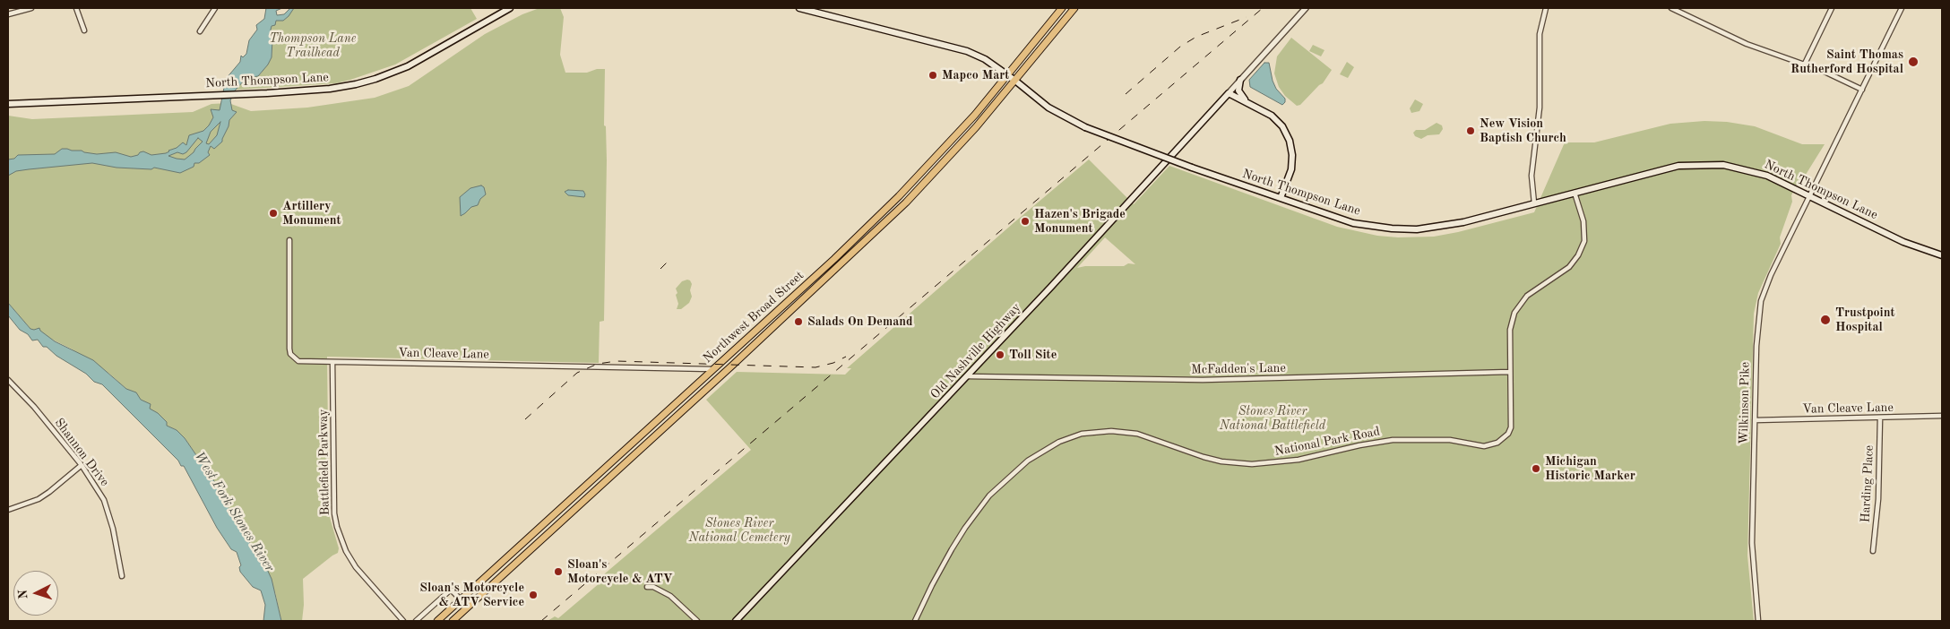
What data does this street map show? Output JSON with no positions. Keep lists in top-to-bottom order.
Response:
{
  "streets": {
    "main road": ["North Thompson Lane", "Northwest Broad Street", "Old Nashville Highway"],
    "street": [
      "Van Cleave Lane",
      "McFadden's Lane",
      "Wilkinson Pike",
      "National Park Road",
      "Shannon Drive",
      "Battlefield Parkway",
      "Harding Place"
    ]
  },
  "crossings": [
    ["North Thompson Lane", "Northwest Broad Street"],
    ["North Thompson Lane", "Wilkinson Pike"],
    ["North Thompson Lane", "National Park Road"],
    ["Northwest Broad Street", "Van Cleave Lane"],
    ["Old Nashville Highway", "McFadden's Lane"],
    ["Van Cleave Lane", "Wilkinson Pike"],
    ["Van Cleave Lane", "Battlefield Parkway"],
    ["Van Cleave Lane", "Harding Place"],
    ["McFadden's Lane", "National Park Road"]
  ],
  "water": ["West Fork Stones River"],
  "parks": ["Thompson Lane Trailhead", "Stones River National Battlefield", "Stones River National Cemetery"],
  "places": [
    "Saint Thomas Rutherford Hospital",
    "Mapco Mart",
    "New Vision Baptish Church",
    "Artillery Monument",
    "Hazen's Brigade Monument",
    "Trustpoint Hospital",
    "Salads On Demand",
    "Toll Site",
    "Michigan Historic Marker",
    "Sloan's Motorcycle & ATV",
    "Sloan's Motorcycle & ATV Service"
  ],
  "north": "left"
}
